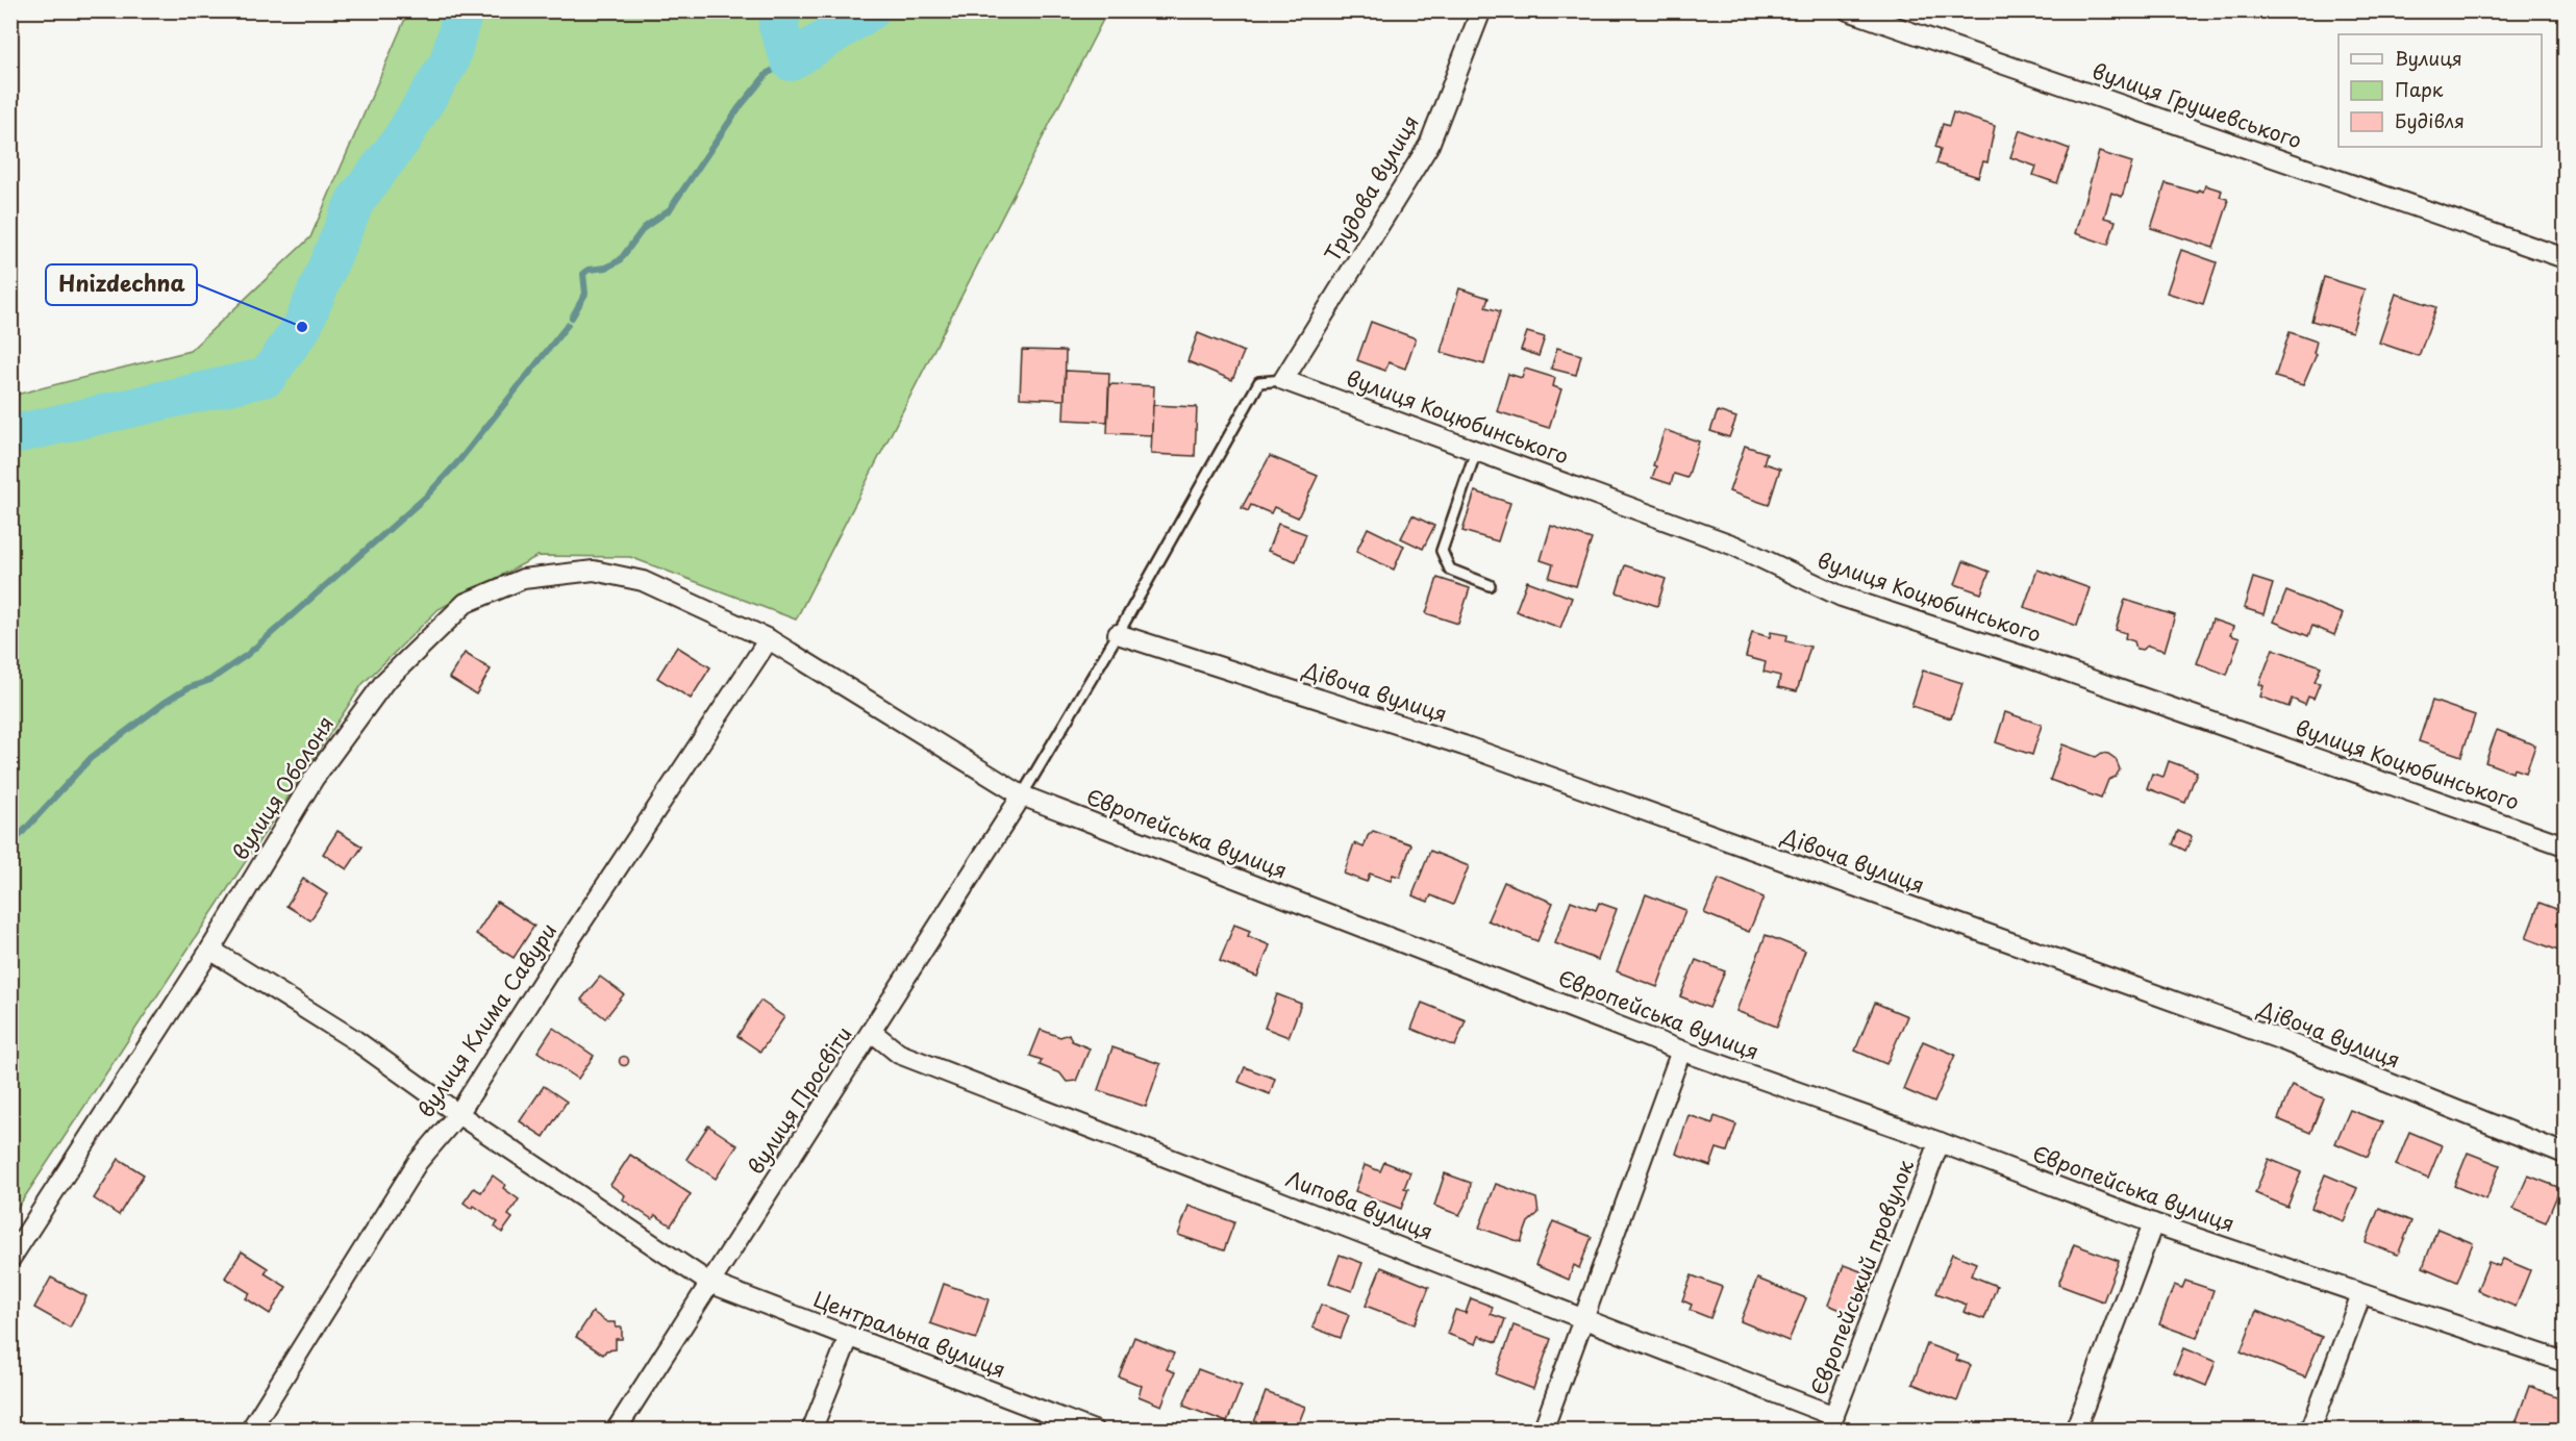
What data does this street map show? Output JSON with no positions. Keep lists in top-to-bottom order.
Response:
{
  "streets": {
    "street": [
      "вулиця Грушевського",
      "Трудова вулиця",
      "вулиця Коцюбинського",
      "Дівоча вулиця",
      "вулиця Оболоня",
      "Європейська вулиця",
      "вулиця Клима Савури",
      "вулиця Просвіти",
      "Липова вулиця",
      "Європейський провулок",
      "Центральна вулиця"
    ]
  },
  "crossings": [
    ["Трудова вулиця", "вулиця Коцюбинського"],
    ["вулиця Оболоня", "Європейська вулиця"],
    ["вулиця Оболоня", "вулиця Клима Савури"],
    ["вулиця Оболоня", "Центральна вулиця"],
    ["Європейська вулиця", "вулиця Клима Савури"],
    ["Європейська вулиця", "вулиця Просвіти"],
    ["Європейська вулиця", "Європейський провулок"],
    ["вулиця Клима Савури", "Центральна вулиця"],
    ["вулиця Просвіти", "Липова вулиця"],
    ["вулиця Просвіти", "Центральна вулиця"],
    ["Липова вулиця", "Європейський провулок"]
  ],
  "places": ["Hnizdechna"],
  "legend": ["Вулиця", "Парк", "Будівля"]
}
